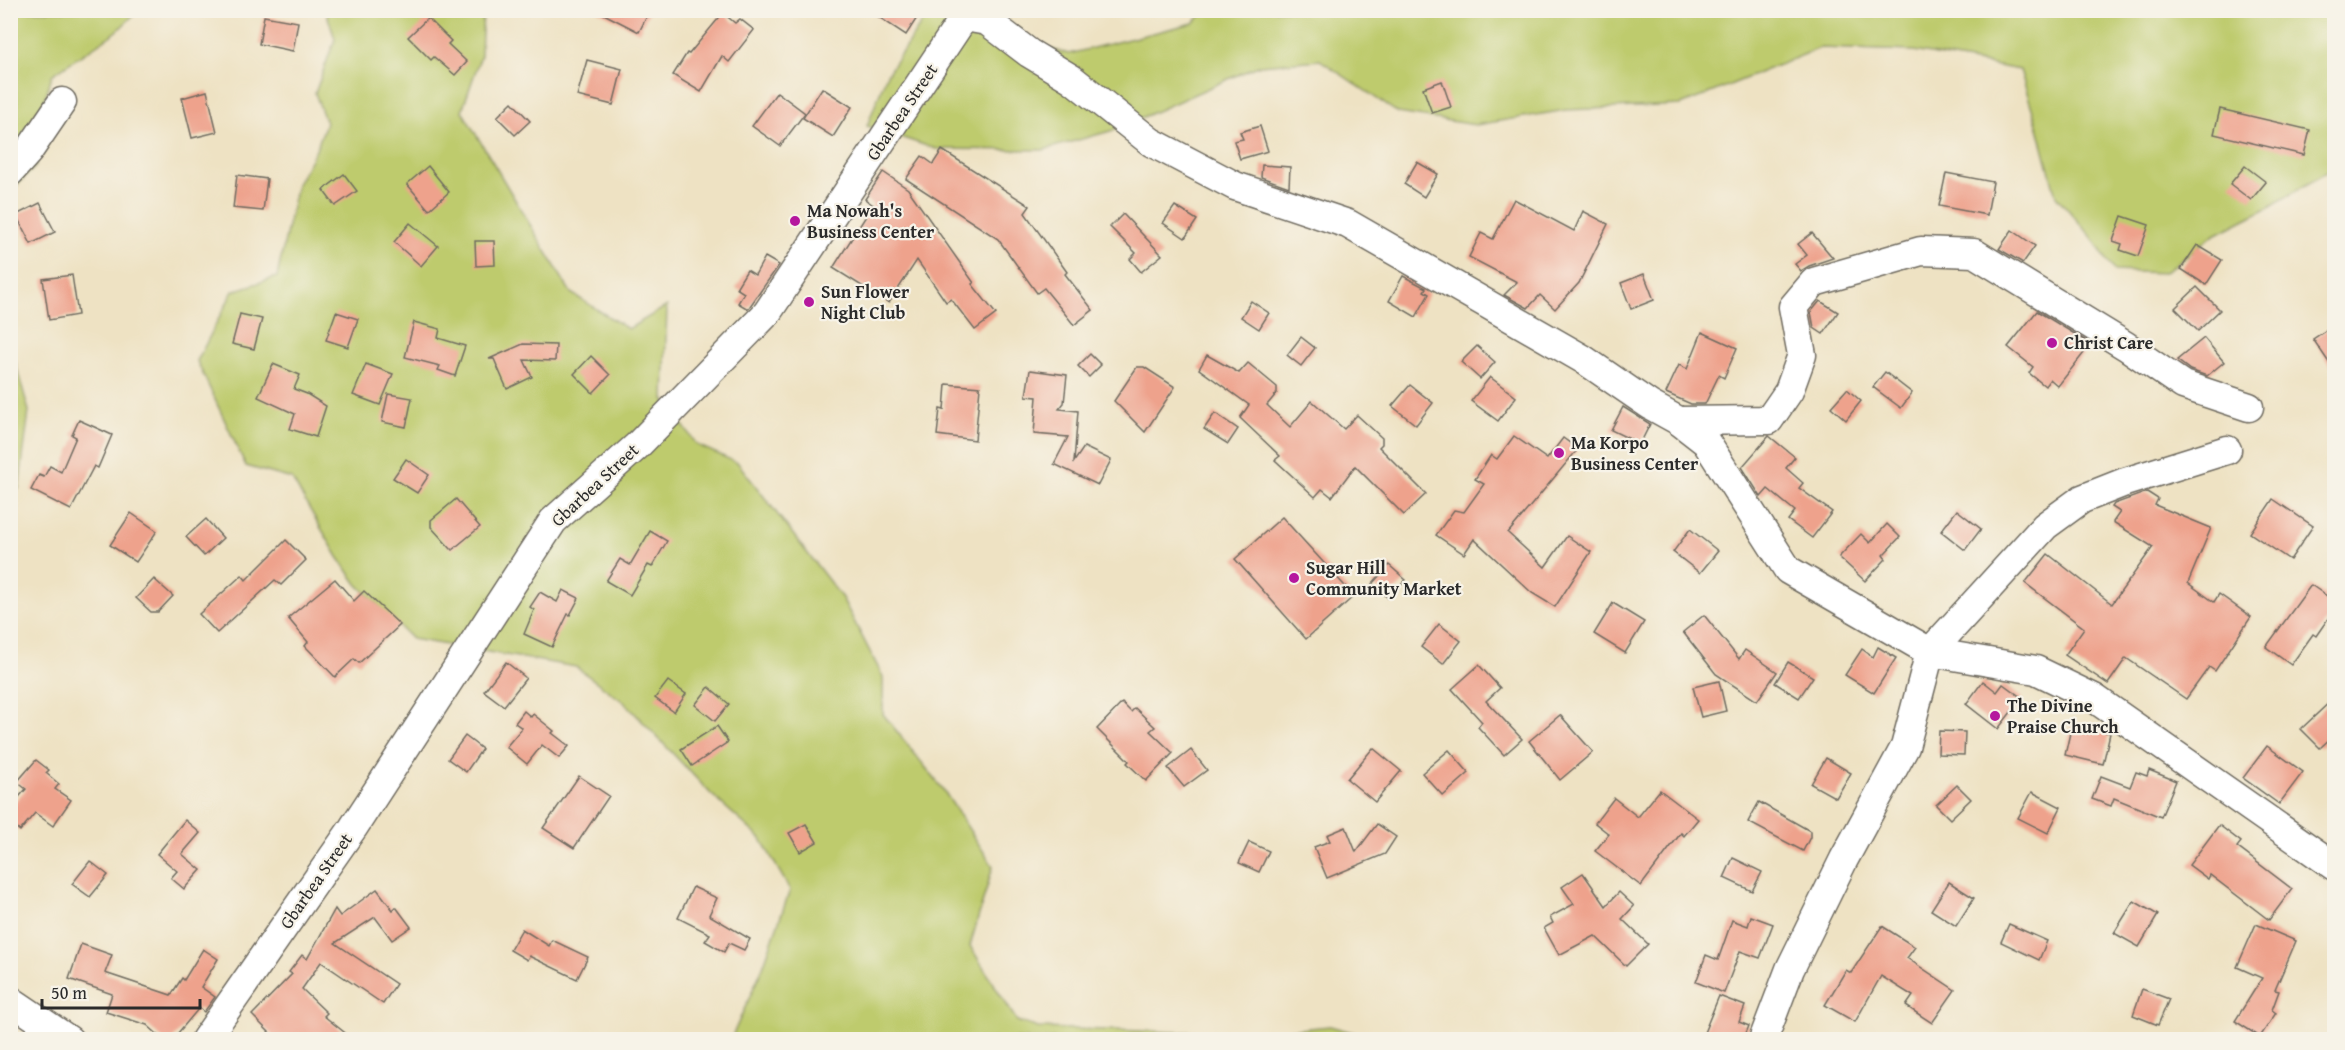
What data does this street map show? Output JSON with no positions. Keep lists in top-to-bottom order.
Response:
{
  "streets": {
    "street": ["Gbarbea Street"]
  },
  "places": [
    "Ma Nowah's Business Center",
    "Sun Flower Night Club",
    "Christ Care",
    "Ma Korpo Business Center",
    "Sugar Hill Community Market",
    "The Divine Praise Church"
  ],
  "scale_bar": "50 m"
}
